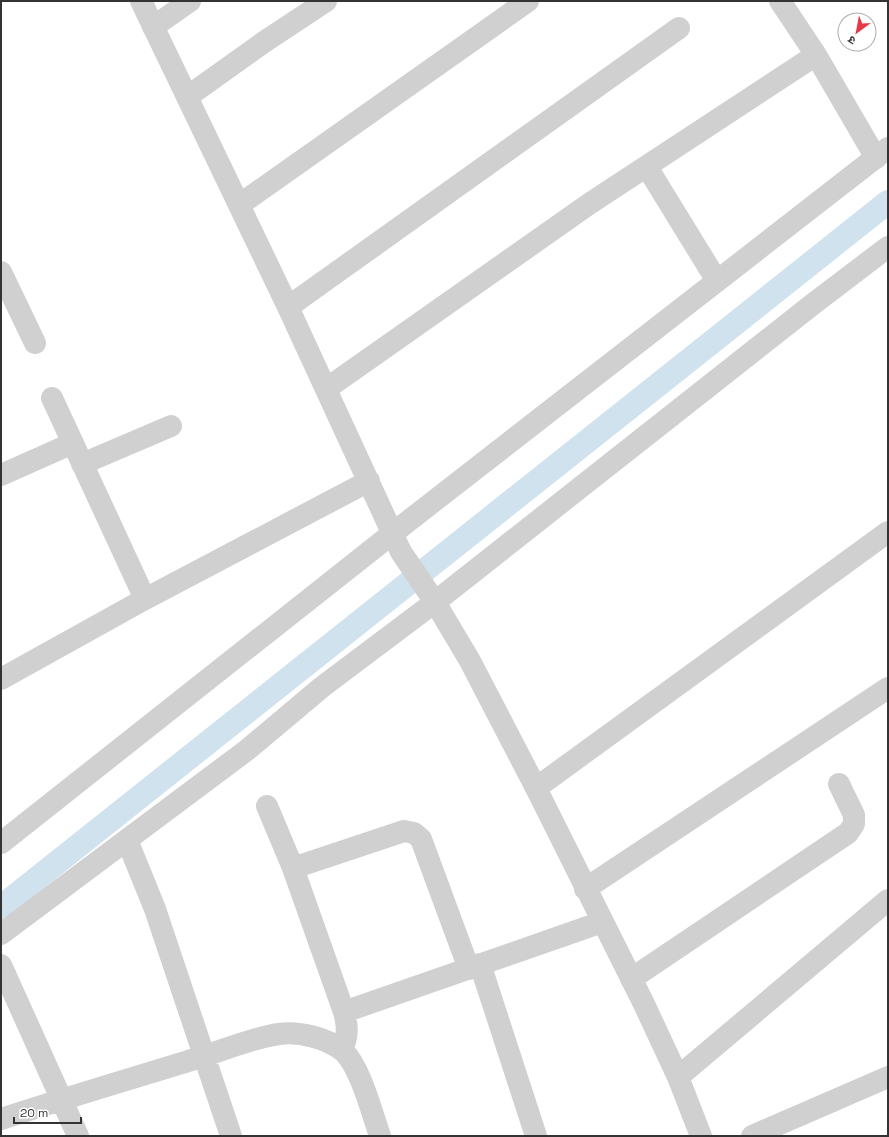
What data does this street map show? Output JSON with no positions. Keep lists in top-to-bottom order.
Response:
{
  "scale_bar": "20 m",
  "north": "bottom left"
}
